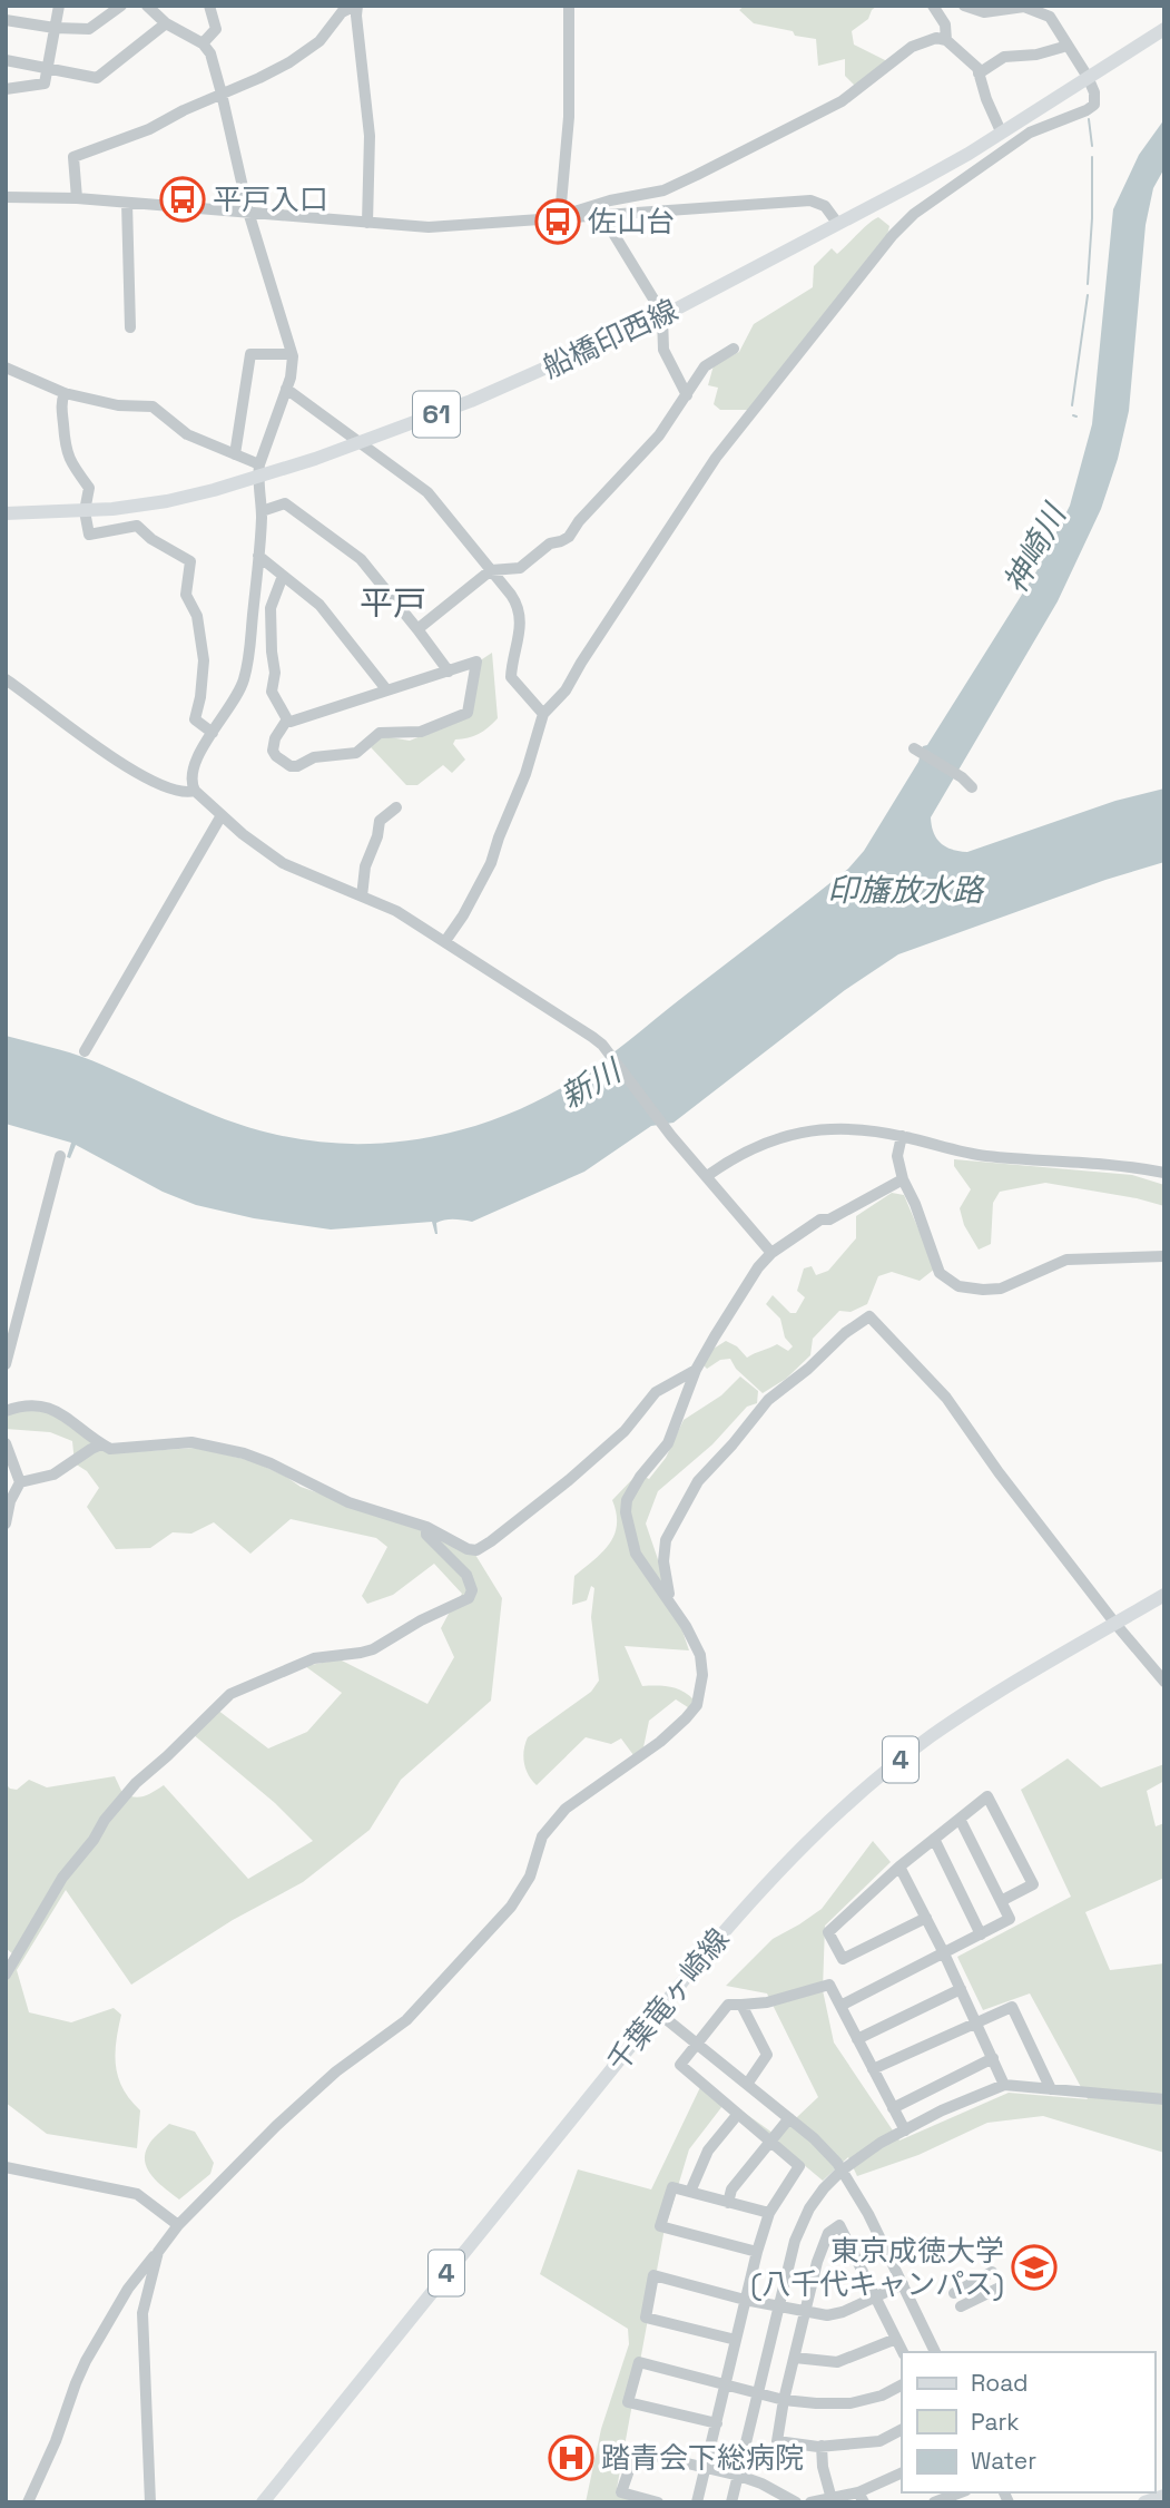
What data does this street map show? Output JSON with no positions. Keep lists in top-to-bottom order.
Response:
{
  "streets": {
    "main road": [
      "船橋印西線",
      "61",
      "4",
      "千葉竜ヶ崎線"
    ]
  },
  "districts": ["平戸"],
  "water": ["神崎川", "印旛放水路", "新川"],
  "places": {
    "bus stop": ["平戸入口", "佐山台"],
    "school or university": ["東京成徳大学 (八千代キャンパス)"],
    "hospital": ["踏青会下総病院"]
  },
  "legend": ["Road", "Park", "Water"]
}
